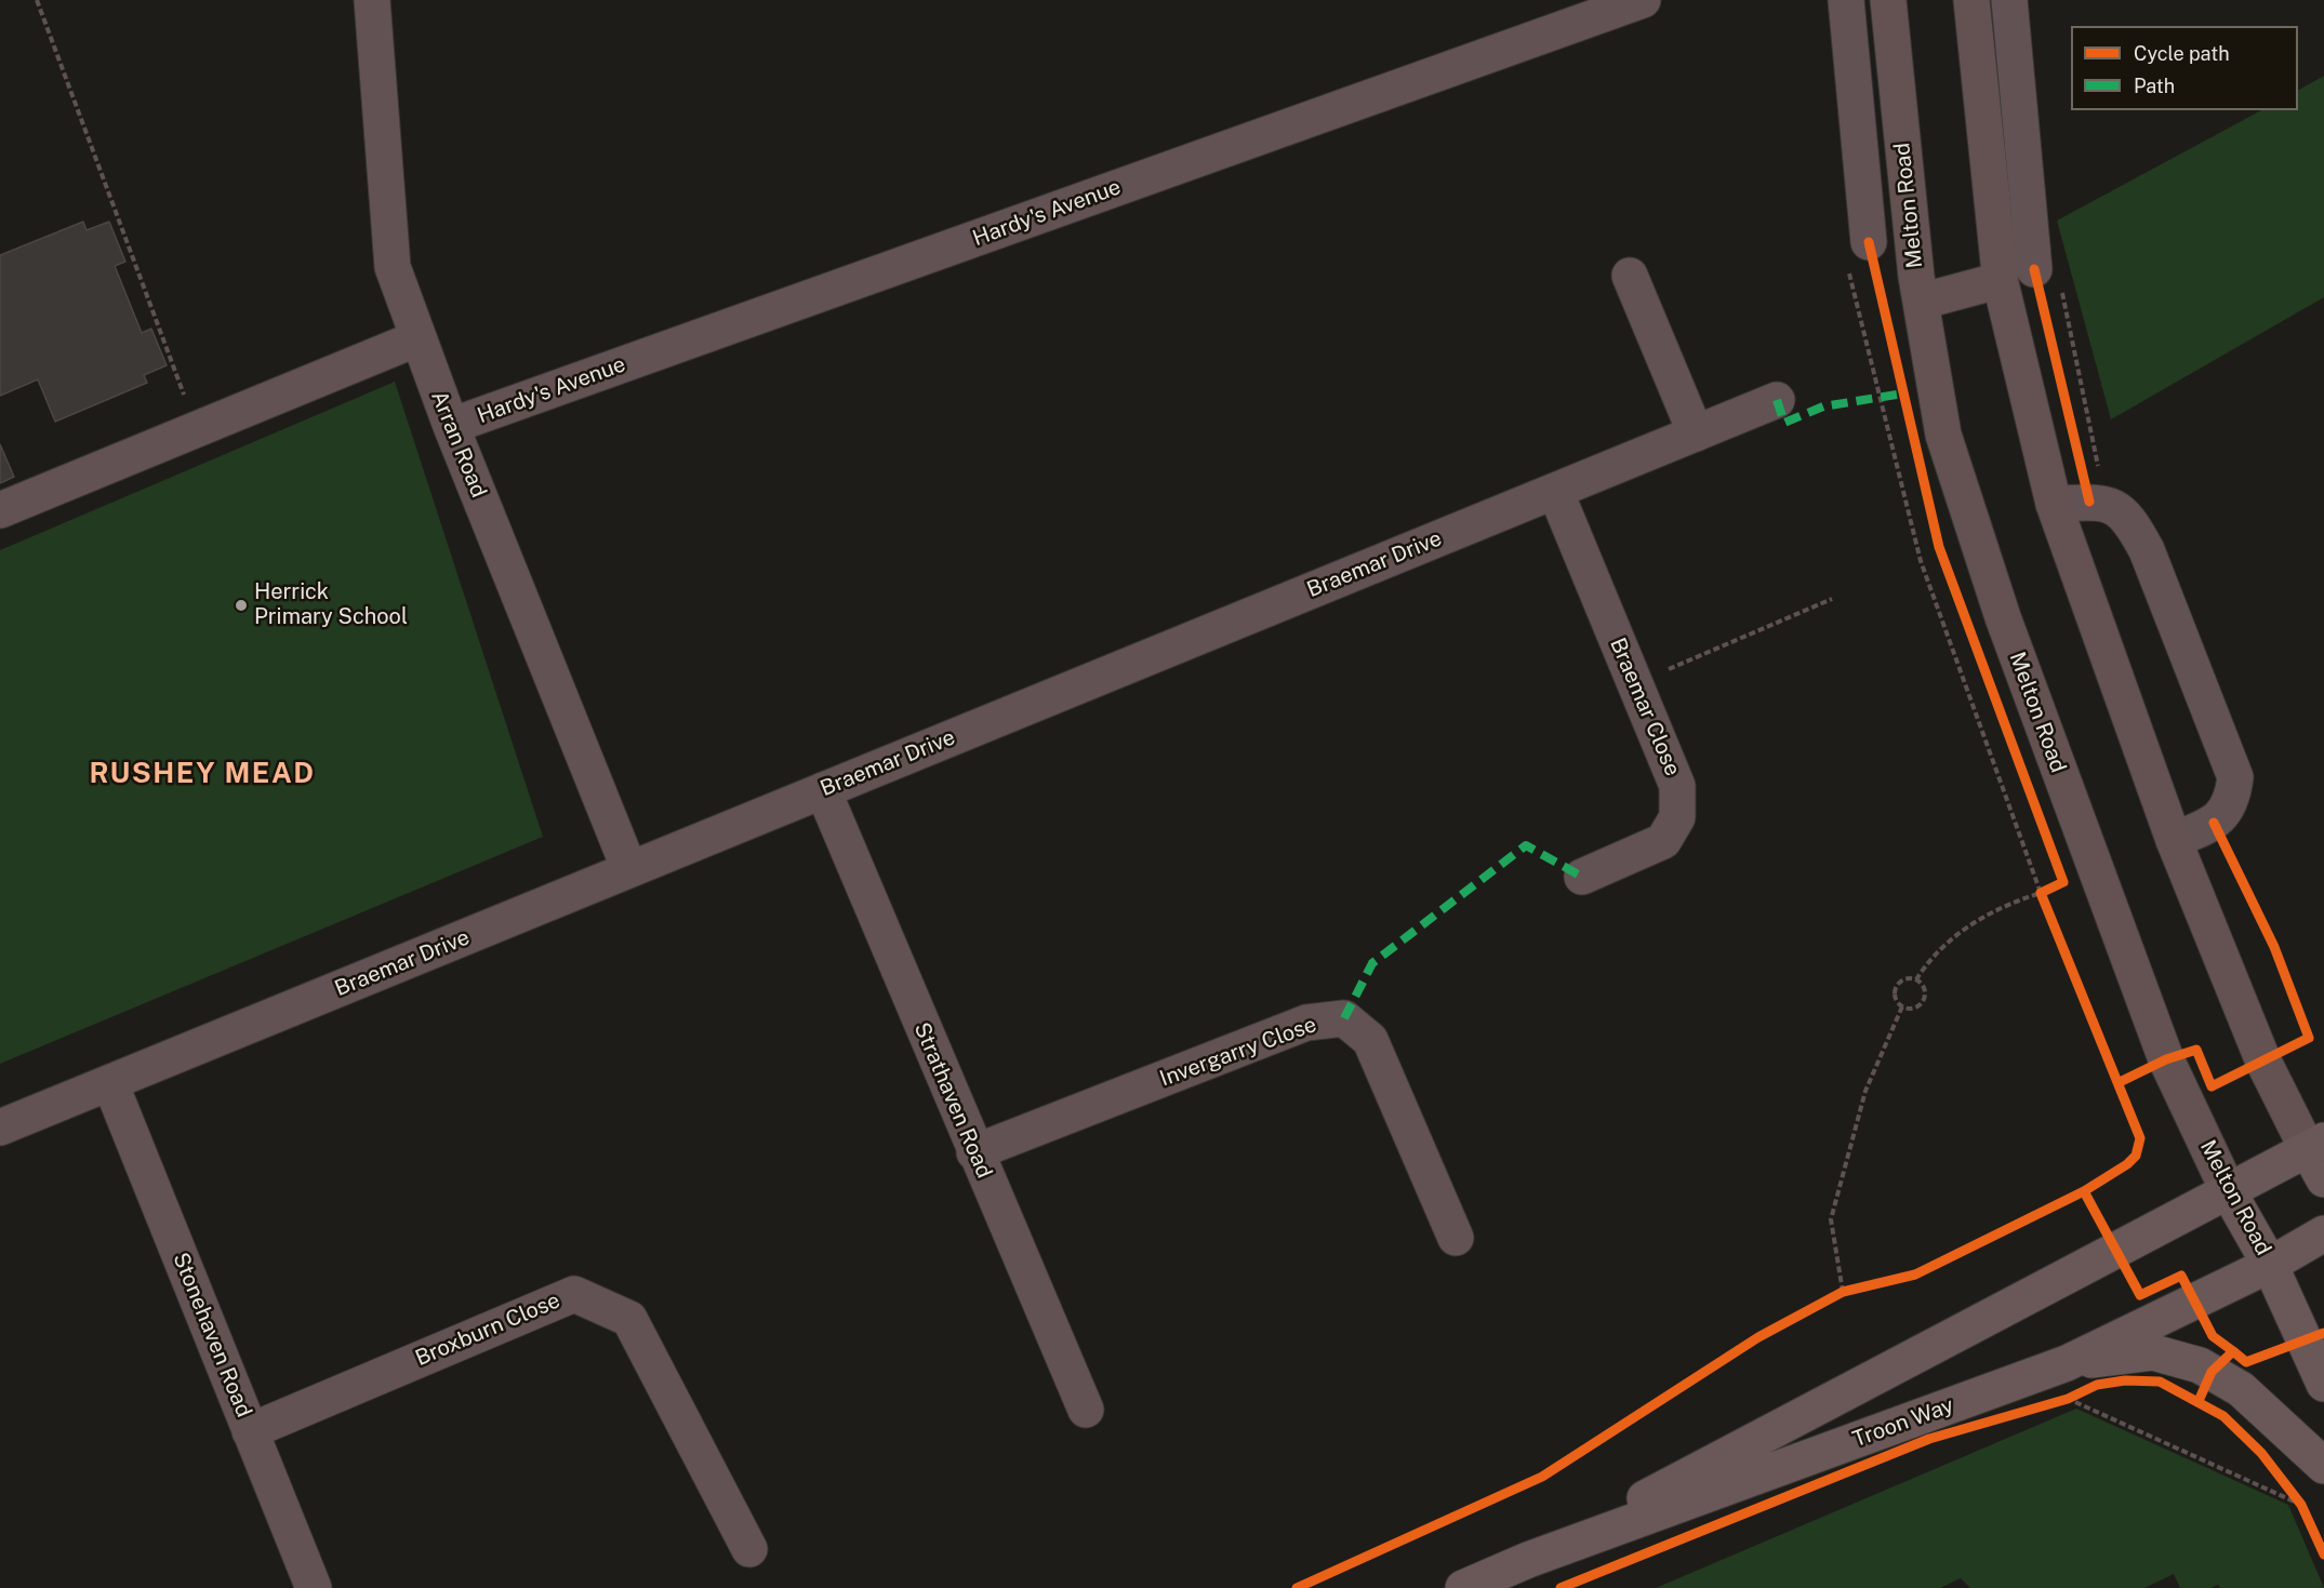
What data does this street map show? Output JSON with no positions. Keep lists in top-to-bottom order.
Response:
{
  "streets": {
    "highway": ["Melton Road", "Troon Way"],
    "street": [
      "Hardy's Avenue",
      "Arran Road",
      "Braemar Drive",
      "Braemar Close",
      "Invergarry Close",
      "Strathaven Road",
      "Broxburn Close",
      "Stonehaven Road"
    ]
  },
  "crossings": [
    ["Melton Road", "Troon Way"],
    ["Hardy's Avenue", "Arran Road"],
    ["Arran Road", "Braemar Drive"],
    ["Braemar Drive", "Braemar Close"],
    ["Braemar Drive", "Strathaven Road"],
    ["Braemar Drive", "Stonehaven Road"],
    ["Invergarry Close", "Strathaven Road"],
    ["Broxburn Close", "Stonehaven Road"]
  ],
  "districts": ["RUSHEY MEAD"],
  "places": ["Herrick Primary School"],
  "legend": ["Cycle path", "Path"]
}
